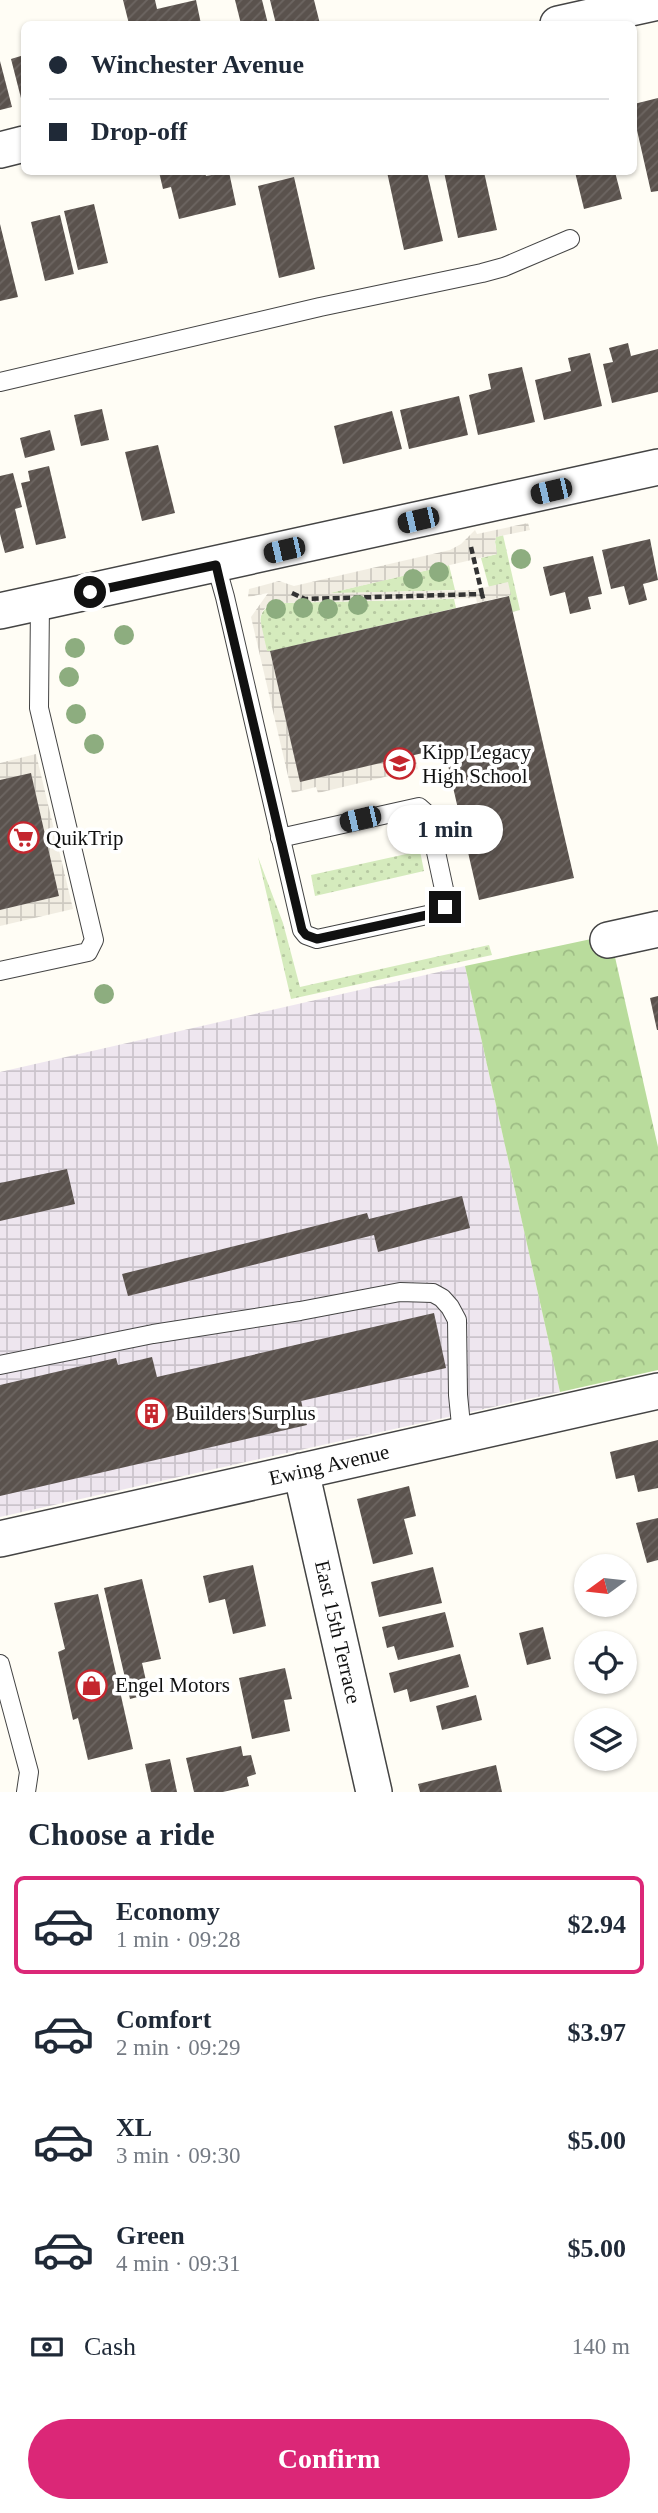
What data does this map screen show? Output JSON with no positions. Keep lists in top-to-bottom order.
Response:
{
  "streets": {
    "street": ["Ewing Avenue", "East 15th Terrace"]
  },
  "crossings": [
    ["Ewing Avenue", "East 15th Terrace"]
  ],
  "places": {
    "school or university": ["Kipp Legacy High School"],
    "supermarket": ["QuikTrip"],
    "building": ["Builders Surplus"],
    "shop": ["Engel Motors"]
  },
  "north": "left",
  "page": {
    "banner": ["Winchester Avenue", "Drop-off"],
    "bubble": "1 min",
    "heading": "Choose a ride",
    "list": [
      {
        "name": "Economy",
        "note": "1 min · 09:28",
        "value": "$2.94"
      },
      {
        "name": "Comfort",
        "note": "2 min · 09:29",
        "value": "$3.97"
      },
      {
        "name": "XL",
        "note": "3 min · 09:30",
        "value": "$5.00"
      },
      {
        "name": "Green",
        "note": "4 min · 09:31",
        "value": "$5.00"
      }
    ],
    "pay": ["Cash", "140 m"],
    "buttons": "Confirm"
  }
}
